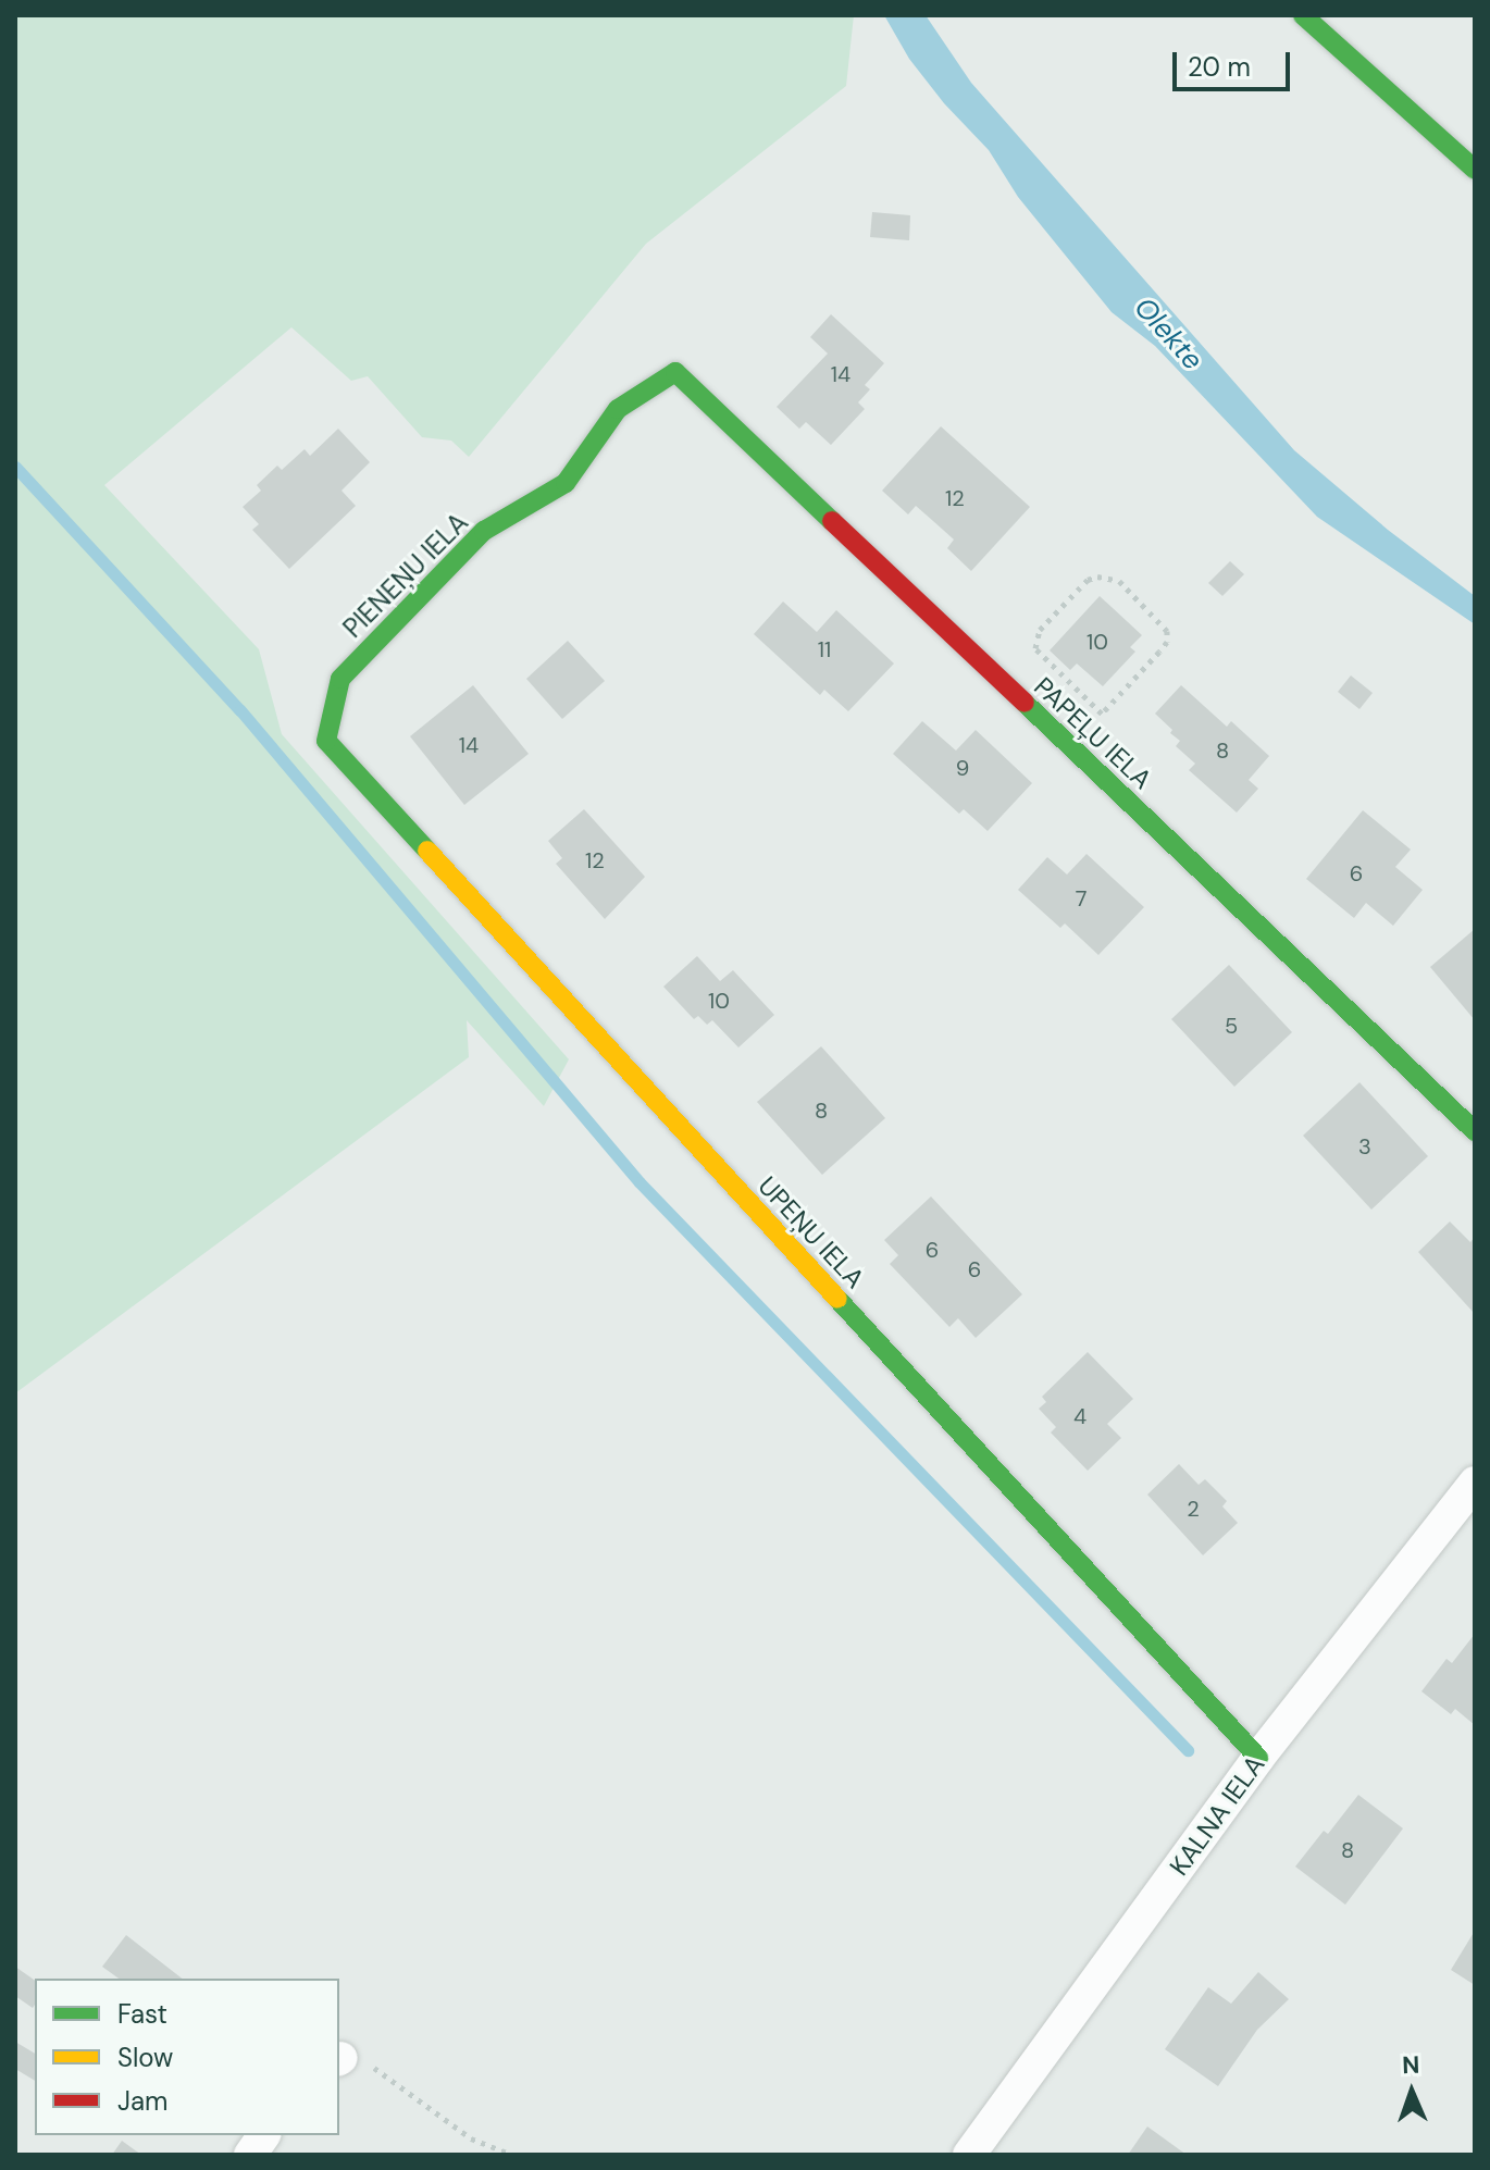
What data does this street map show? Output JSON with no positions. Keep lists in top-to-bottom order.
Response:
{
  "streets": {
    "street": [
      "PIENEŅU IELA",
      "PAPEĻU IELA",
      "UPEŅU IELA",
      "KALNA IELA"
    ]
  },
  "crossings": [
    ["PIENEŅU IELA", "PAPEĻU IELA"],
    ["PIENEŅU IELA", "UPEŅU IELA"],
    ["UPEŅU IELA", "KALNA IELA"]
  ],
  "water": ["Olekte"],
  "house_numbers": [
    "14",
    "12",
    "10",
    "11",
    "14",
    "8",
    "9",
    "12",
    "6",
    "7",
    "10",
    "5",
    "8",
    "3",
    "6",
    "6",
    "4",
    "2",
    "8"
  ],
  "legend": ["Fast", "Slow", "Jam"],
  "scale_bar": "20 m",
  "north": "top"
}
